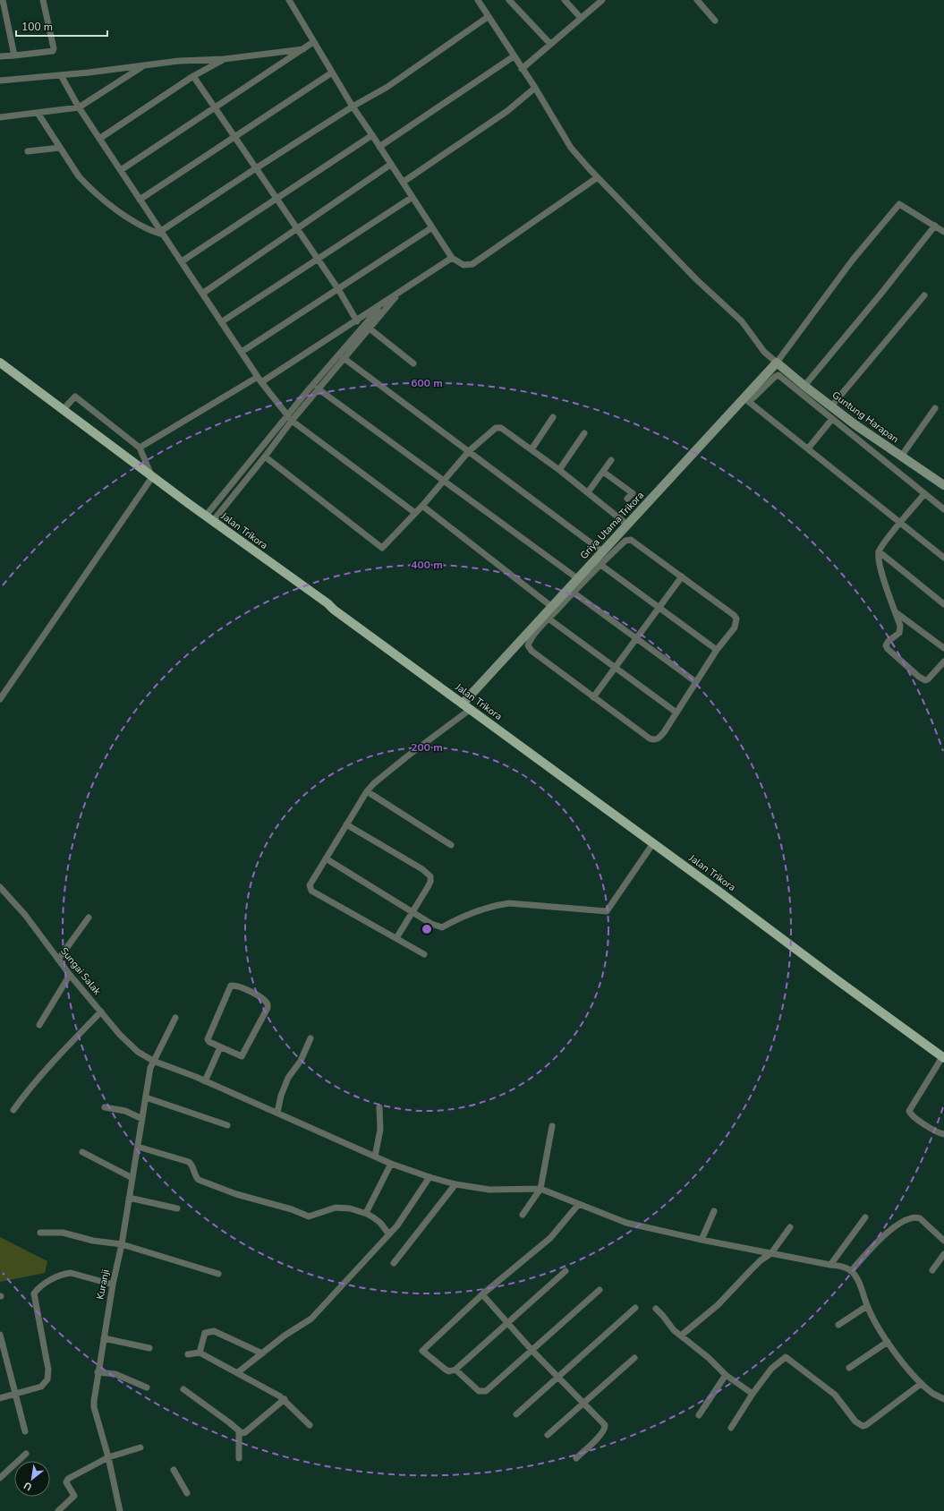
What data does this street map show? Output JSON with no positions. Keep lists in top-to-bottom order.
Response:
{
  "streets": {
    "main road": ["Jalan Trikora"],
    "street": [
      "Guntung Harapan",
      "Griya Utama Trikora",
      "Sungai Salak",
      "Kuranji"
    ]
  },
  "crossings": [
    ["Guntung Harapan", "Griya Utama Trikora"],
    ["Griya Utama Trikora", "Jalan Trikora"],
    ["Sungai Salak", "Kuranji"]
  ],
  "scale_bar": "100 m",
  "north": "bottom left",
  "rings": ["600 m", "400 m", "200 m"]
}
